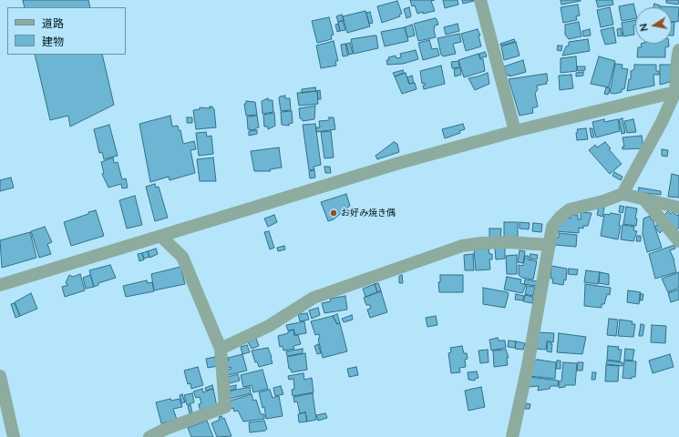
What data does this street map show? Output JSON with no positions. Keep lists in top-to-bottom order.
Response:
{
  "places": ["お好み焼き偶"],
  "legend": ["道路", "建物"],
  "north": "left"
}
